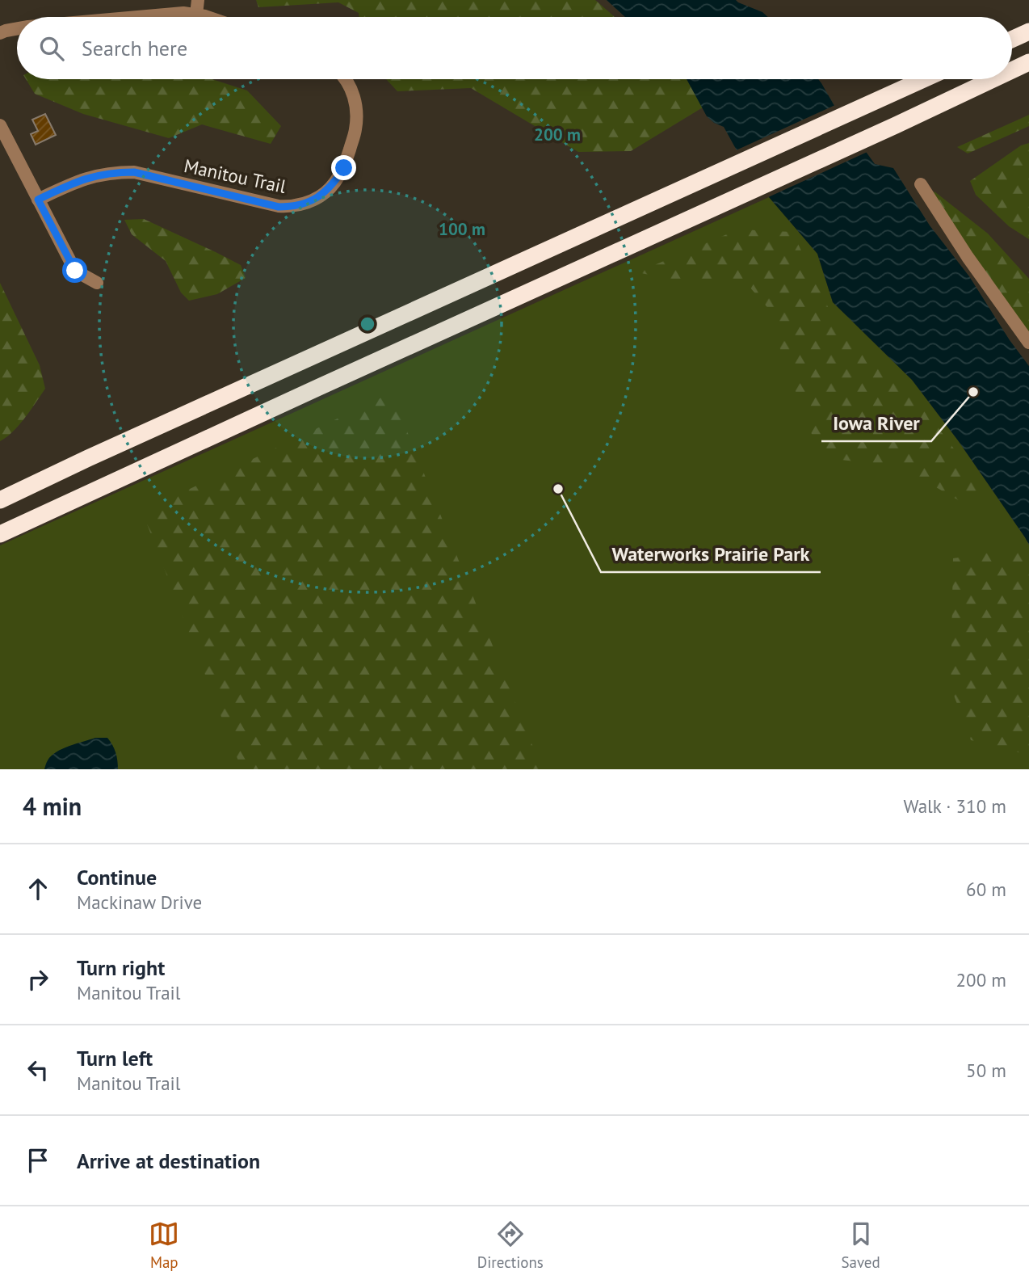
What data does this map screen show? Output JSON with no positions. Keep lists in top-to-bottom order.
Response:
{
  "streets": {
    "street": ["Manitou Trail"]
  },
  "places": ["Iowa River", "Waterworks Prairie Park"],
  "page": {
    "search": "Search here",
    "heading": ["4 min", "Walk · 310 m"],
    "list": [
      ["Continue", "Mackinaw Drive", "60 m"],
      ["Turn right", "Manitou Trail", "200 m"],
      ["Turn left", "Manitou Trail", "50 m"],
      "Arrive at destination"
    ],
    "nav": ["Map", "Directions", "Saved"]
  },
  "rings": ["200 m", "100 m"]
}
